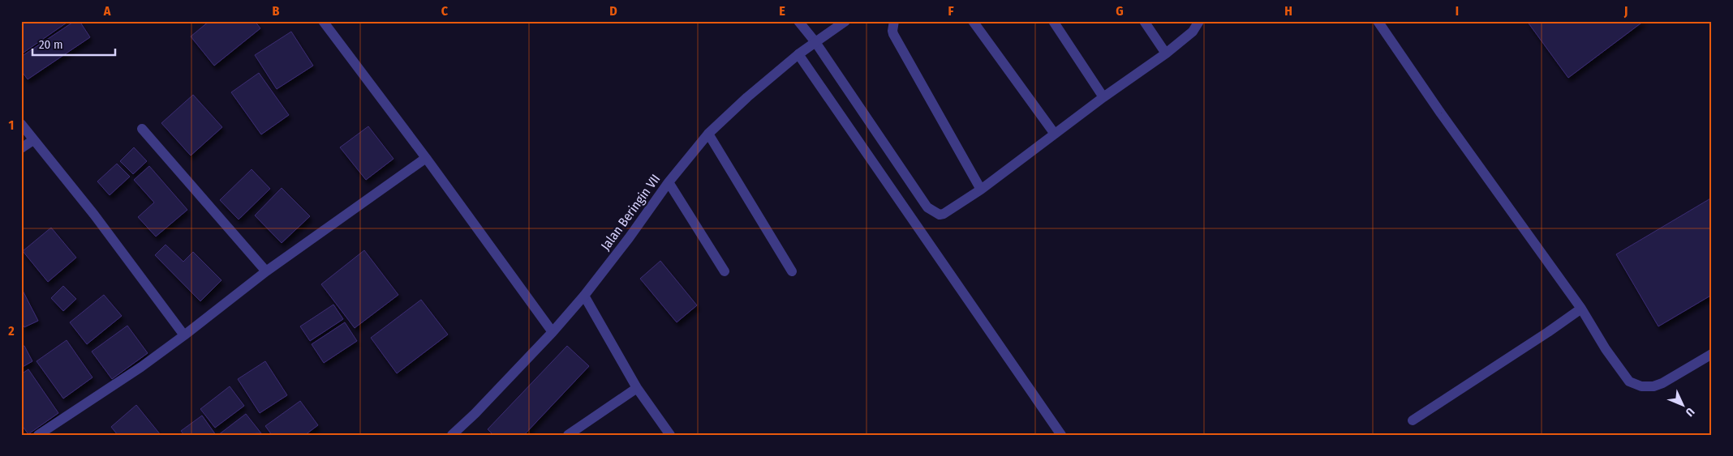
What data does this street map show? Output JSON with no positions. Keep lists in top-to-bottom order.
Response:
{
  "streets": {
    "street": ["Jalan Beringin VII"]
  },
  "scale_bar": "20 m",
  "north": "bottom right",
  "grid": {
    "columns": [
      "A",
      "B",
      "C",
      "D",
      "E",
      "F",
      "G",
      "H",
      "I",
      "J"
    ],
    "rows": ["1", "2"]
  }
}
